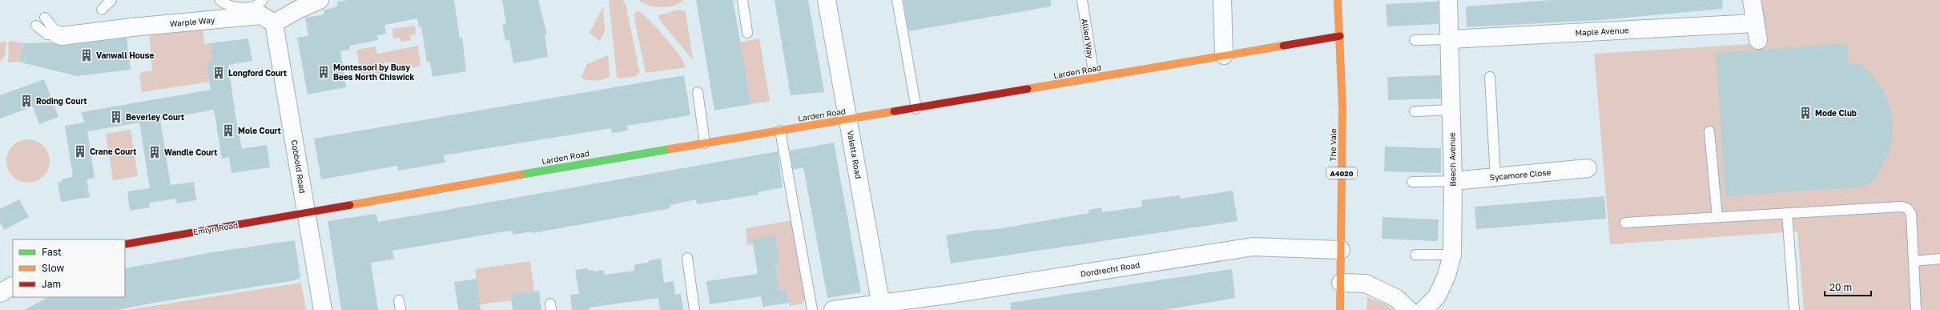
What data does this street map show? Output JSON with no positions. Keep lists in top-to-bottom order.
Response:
{
  "streets": {
    "street": [
      "Warple Way",
      "Maple Avenue",
      "Larden Road",
      "The Vale",
      "Valetta Road",
      "Beech Avenue",
      "Cobbold Road",
      "A4020",
      "Sycamore Close",
      "Emlyn Road",
      "Dordrecht Road"
    ],
    "lane": ["Allied Way"]
  },
  "crossings": [
    ["Warple Way", "Cobbold Road"],
    ["Maple Avenue", "Beech Avenue"],
    ["Allied Way", "Larden Road"],
    ["Larden Road", "The Vale"],
    ["Larden Road", "Valetta Road"],
    ["Larden Road", "Cobbold Road"],
    ["Larden Road", "Emlyn Road"],
    ["The Vale", "Dordrecht Road"],
    ["Valetta Road", "Dordrecht Road"],
    ["Beech Avenue", "Sycamore Close"],
    ["Cobbold Road", "Emlyn Road"]
  ],
  "places": {
    "building": [
      "Vanwall House",
      "Montessori by Busy Bees North Chiswick",
      "Longford Court",
      "Roding Court",
      "Mode Club",
      "Beverley Court",
      "Mole Court",
      "Crane Court",
      "Wandle Court"
    ]
  },
  "legend": ["Fast", "Slow", "Jam"],
  "scale_bar": "20 m"
}
